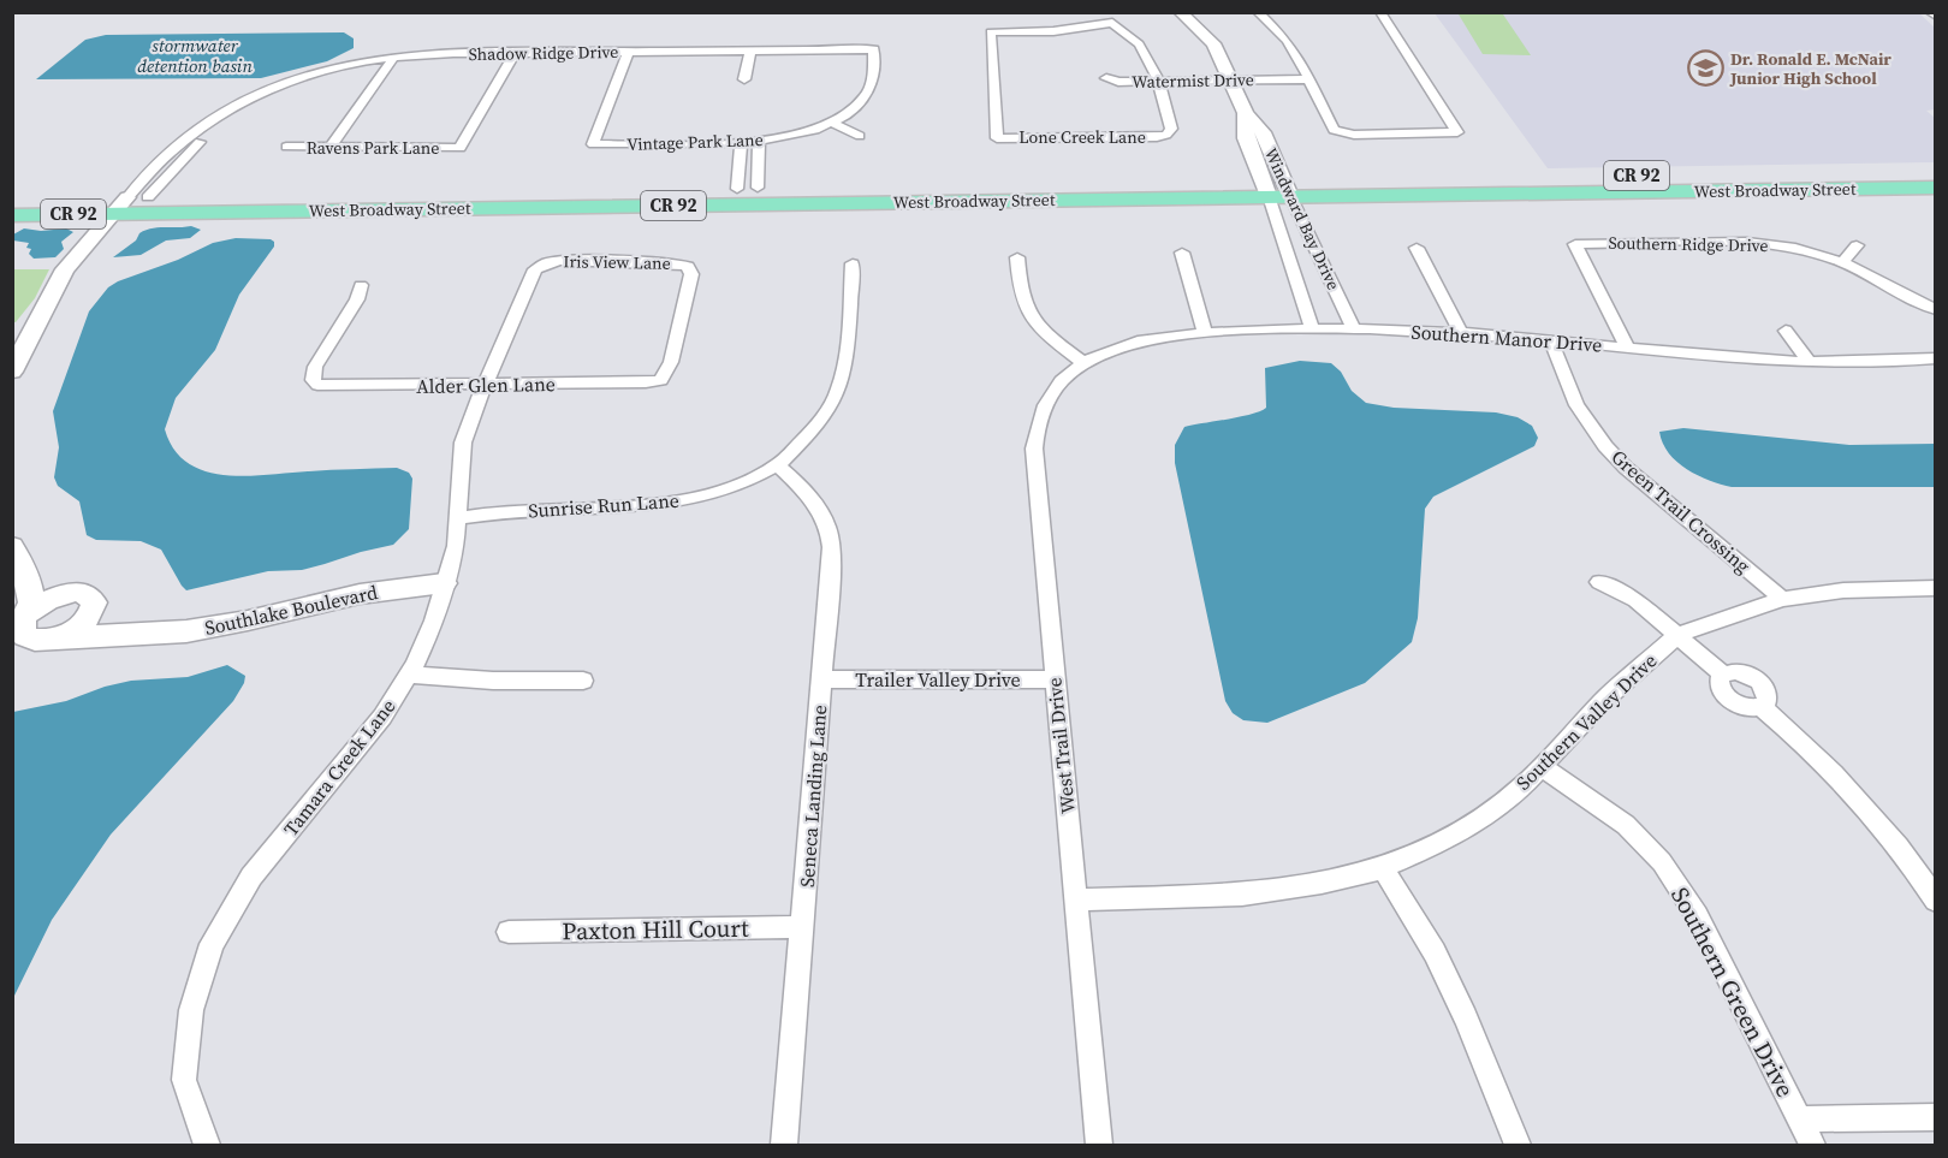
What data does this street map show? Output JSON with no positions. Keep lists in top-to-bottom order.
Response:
{
  "streets": {
    "main road": ["CR 92", "West Broadway Street"],
    "street": [
      "Shadow Ridge Drive",
      "Watermist Drive",
      "Lone Creek Lane",
      "Vintage Park Lane",
      "Ravens Park Lane",
      "Windward Bay Drive",
      "Southern Ridge Drive",
      "Iris View Lane",
      "Southern Manor Drive",
      "Alder Glen Lane",
      "Sunrise Run Lane",
      "Green Trail Crossing",
      "Southlake Boulevard",
      "Trailer Valley Drive",
      "Southern Valley Drive",
      "West Trail Drive",
      "Tamara Creek Lane",
      "Seneca Landing Lane",
      "Paxton Hill Court",
      "Southern Green Drive"
    ]
  },
  "crossings": [
    ["Shadow Ridge Drive", "Vintage Park Lane"],
    ["Shadow Ridge Drive", "Ravens Park Lane"],
    ["Shadow Ridge Drive", "CR 92"],
    ["Shadow Ridge Drive", "West Broadway Street"],
    ["Watermist Drive", "Lone Creek Lane"],
    ["Watermist Drive", "Windward Bay Drive"],
    ["CR 92", "West Broadway Street"],
    ["West Broadway Street", "Windward Bay Drive"],
    ["Windward Bay Drive", "Southern Manor Drive"],
    ["Southern Ridge Drive", "Southern Manor Drive"],
    ["Iris View Lane", "Alder Glen Lane"],
    ["Iris View Lane", "Tamara Creek Lane"],
    ["Southern Manor Drive", "Green Trail Crossing"],
    ["Southern Manor Drive", "West Trail Drive"],
    ["Alder Glen Lane", "Tamara Creek Lane"],
    ["Sunrise Run Lane", "Tamara Creek Lane"],
    ["Sunrise Run Lane", "Seneca Landing Lane"],
    ["Green Trail Crossing", "Southern Valley Drive"],
    ["Southlake Boulevard", "Tamara Creek Lane"],
    ["Trailer Valley Drive", "West Trail Drive"],
    ["Trailer Valley Drive", "Seneca Landing Lane"],
    ["Southern Valley Drive", "West Trail Drive"],
    ["Southern Valley Drive", "Southern Green Drive"],
    ["Seneca Landing Lane", "Paxton Hill Court"]
  ],
  "water": ["stormwater detention basin"],
  "places": {
    "school or university": ["Dr. Ronald E. McNair Junior High School"]
  }
}
